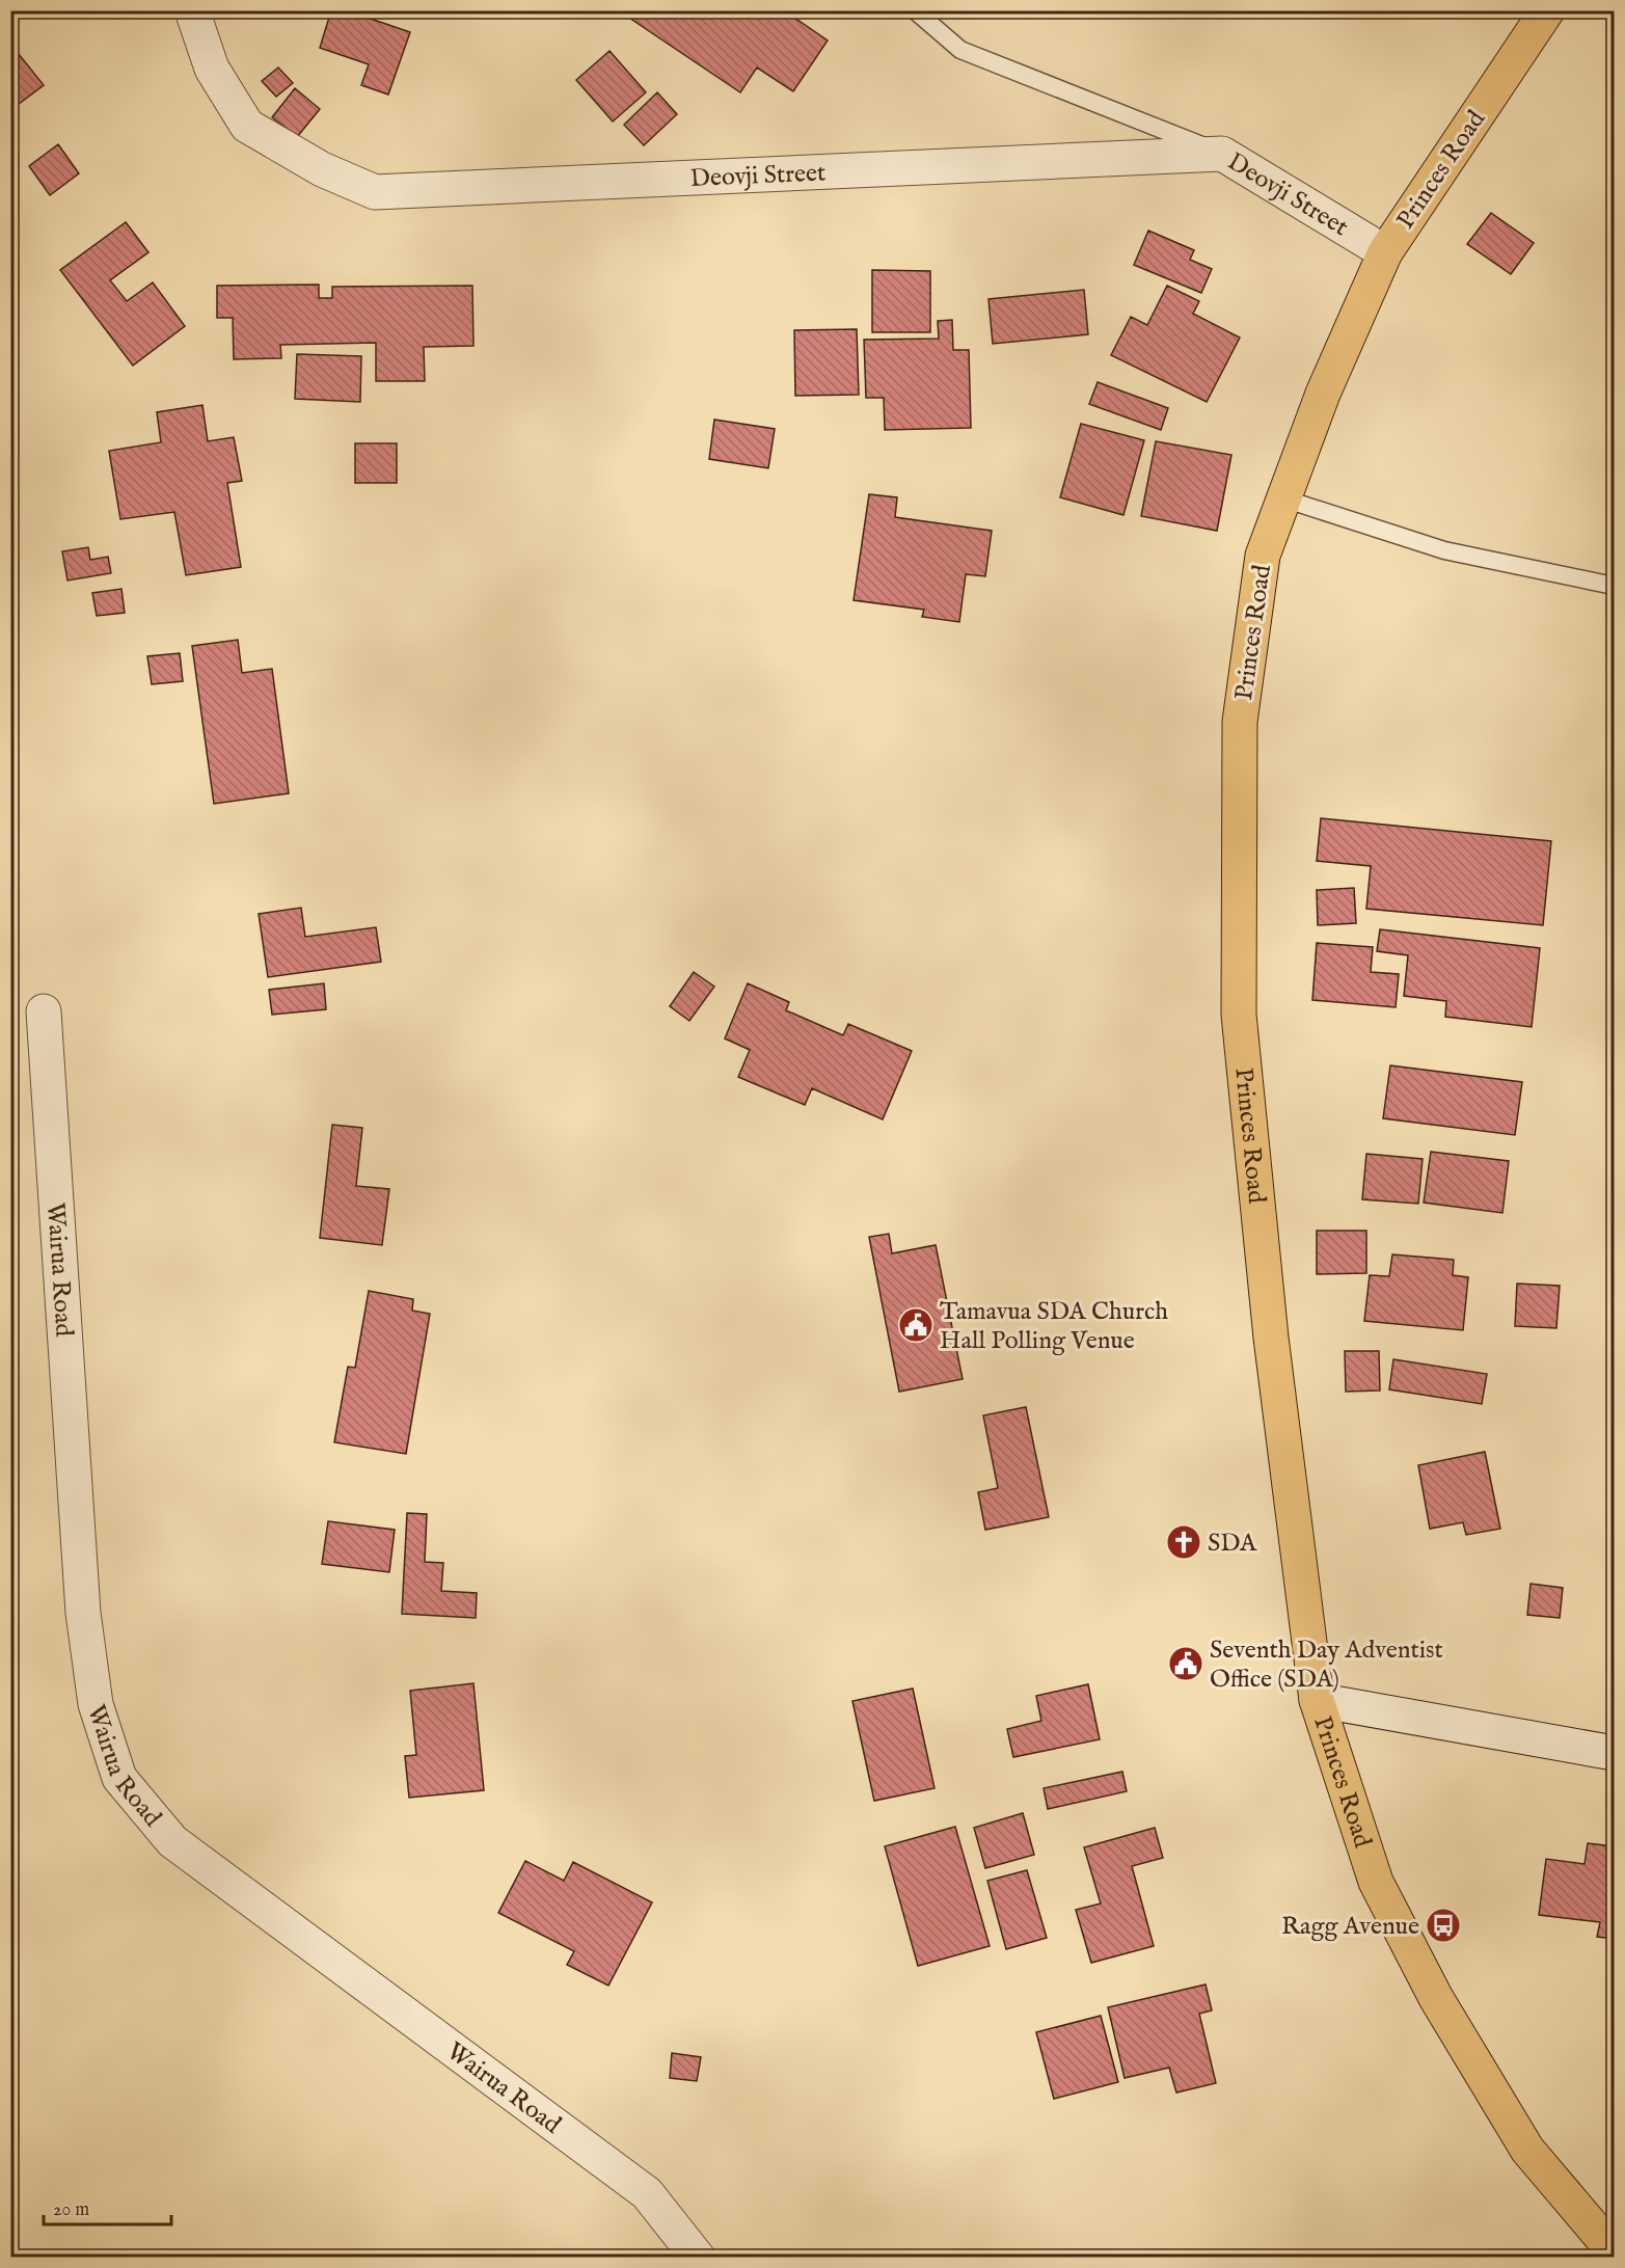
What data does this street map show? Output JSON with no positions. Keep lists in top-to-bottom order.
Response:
{
  "streets": {
    "main road": ["Princes Road"],
    "street": ["Deovji Street", "Wairua Road"]
  },
  "crossings": [
    ["Princes Road", "Deovji Street"]
  ],
  "places": {
    "public building": ["Tamavua SDA Church Hall Polling Venue", "Seventh Day Adventist Office (SDA)"],
    "church": ["SDA"],
    "bus stop": ["Ragg Avenue"]
  },
  "scale_bar": "20 m"
}
